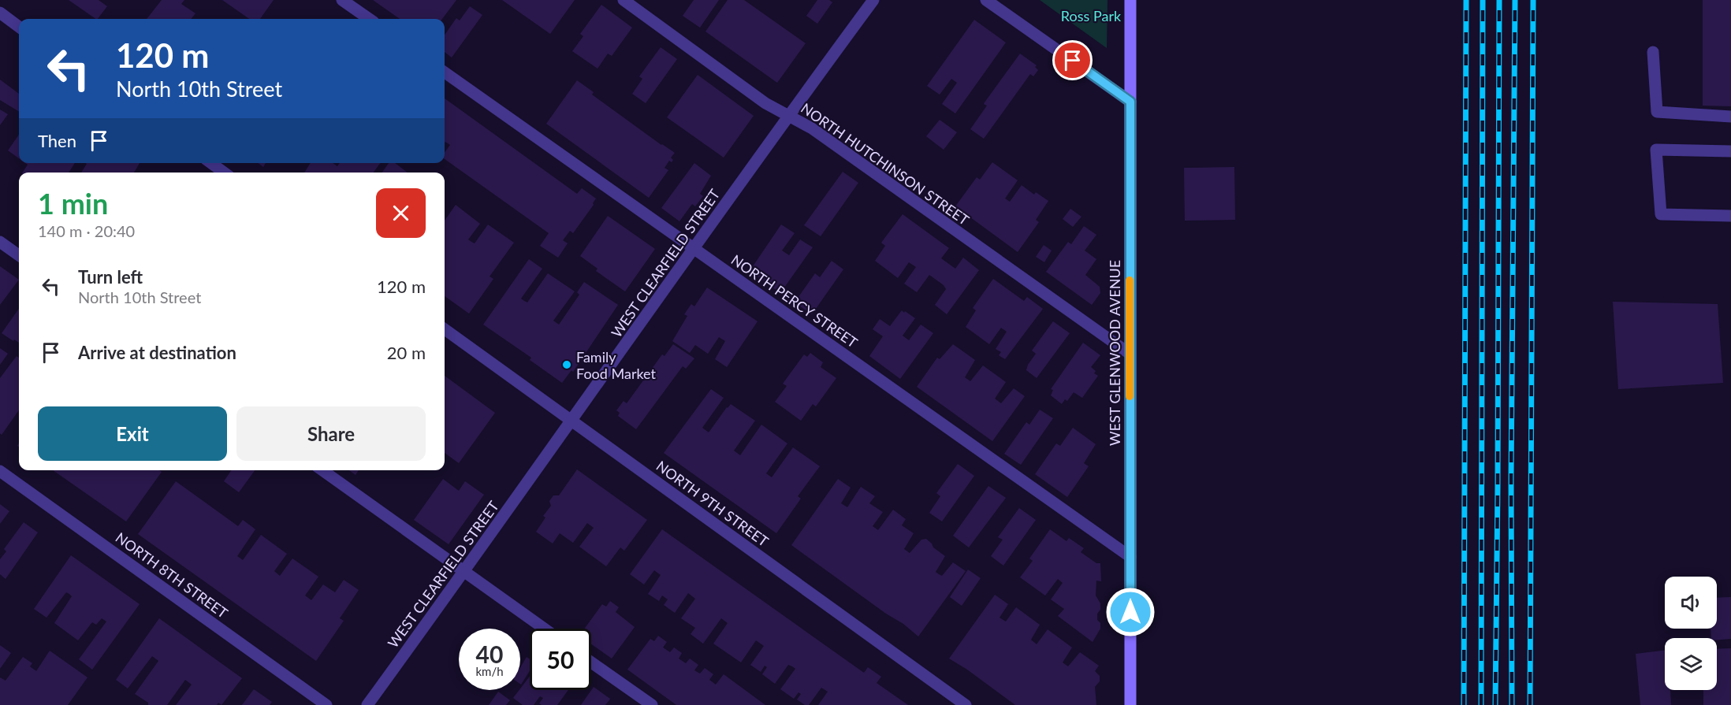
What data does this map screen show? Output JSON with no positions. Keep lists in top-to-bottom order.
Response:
{
  "streets": {
    "main road": ["WEST GLENWOOD AVENUE"],
    "street": [
      "NORTH HUTCHINSON STREET",
      "WEST CLEARFIELD STREET",
      "NORTH PERCY STREET",
      "NORTH 9TH STREET",
      "NORTH 8TH STREET"
    ]
  },
  "crossings": [
    ["NORTH HUTCHINSON STREET", "WEST CLEARFIELD STREET"],
    ["NORTH HUTCHINSON STREET", "WEST GLENWOOD AVENUE"],
    ["WEST CLEARFIELD STREET", "NORTH PERCY STREET"],
    ["WEST CLEARFIELD STREET", "NORTH 9TH STREET"],
    ["NORTH PERCY STREET", "WEST GLENWOOD AVENUE"]
  ],
  "parks": ["Ross Park"],
  "places": ["Family Food Market"],
  "page": {
    "turn": ["120 m", "North 10th Street"],
    "then": "Then",
    "heading": ["1 min", "140 m · 20:40"],
    "list": [
      {
        "name": "Turn left",
        "note": "North 10th Street",
        "value": "120 m"
      },
      {
        "name": "Arrive at destination",
        "value": "20 m"
      }
    ],
    "buttons": ["Exit", "Share"],
    "speed": "40 km/h",
    "limit": "50"
  }
}
